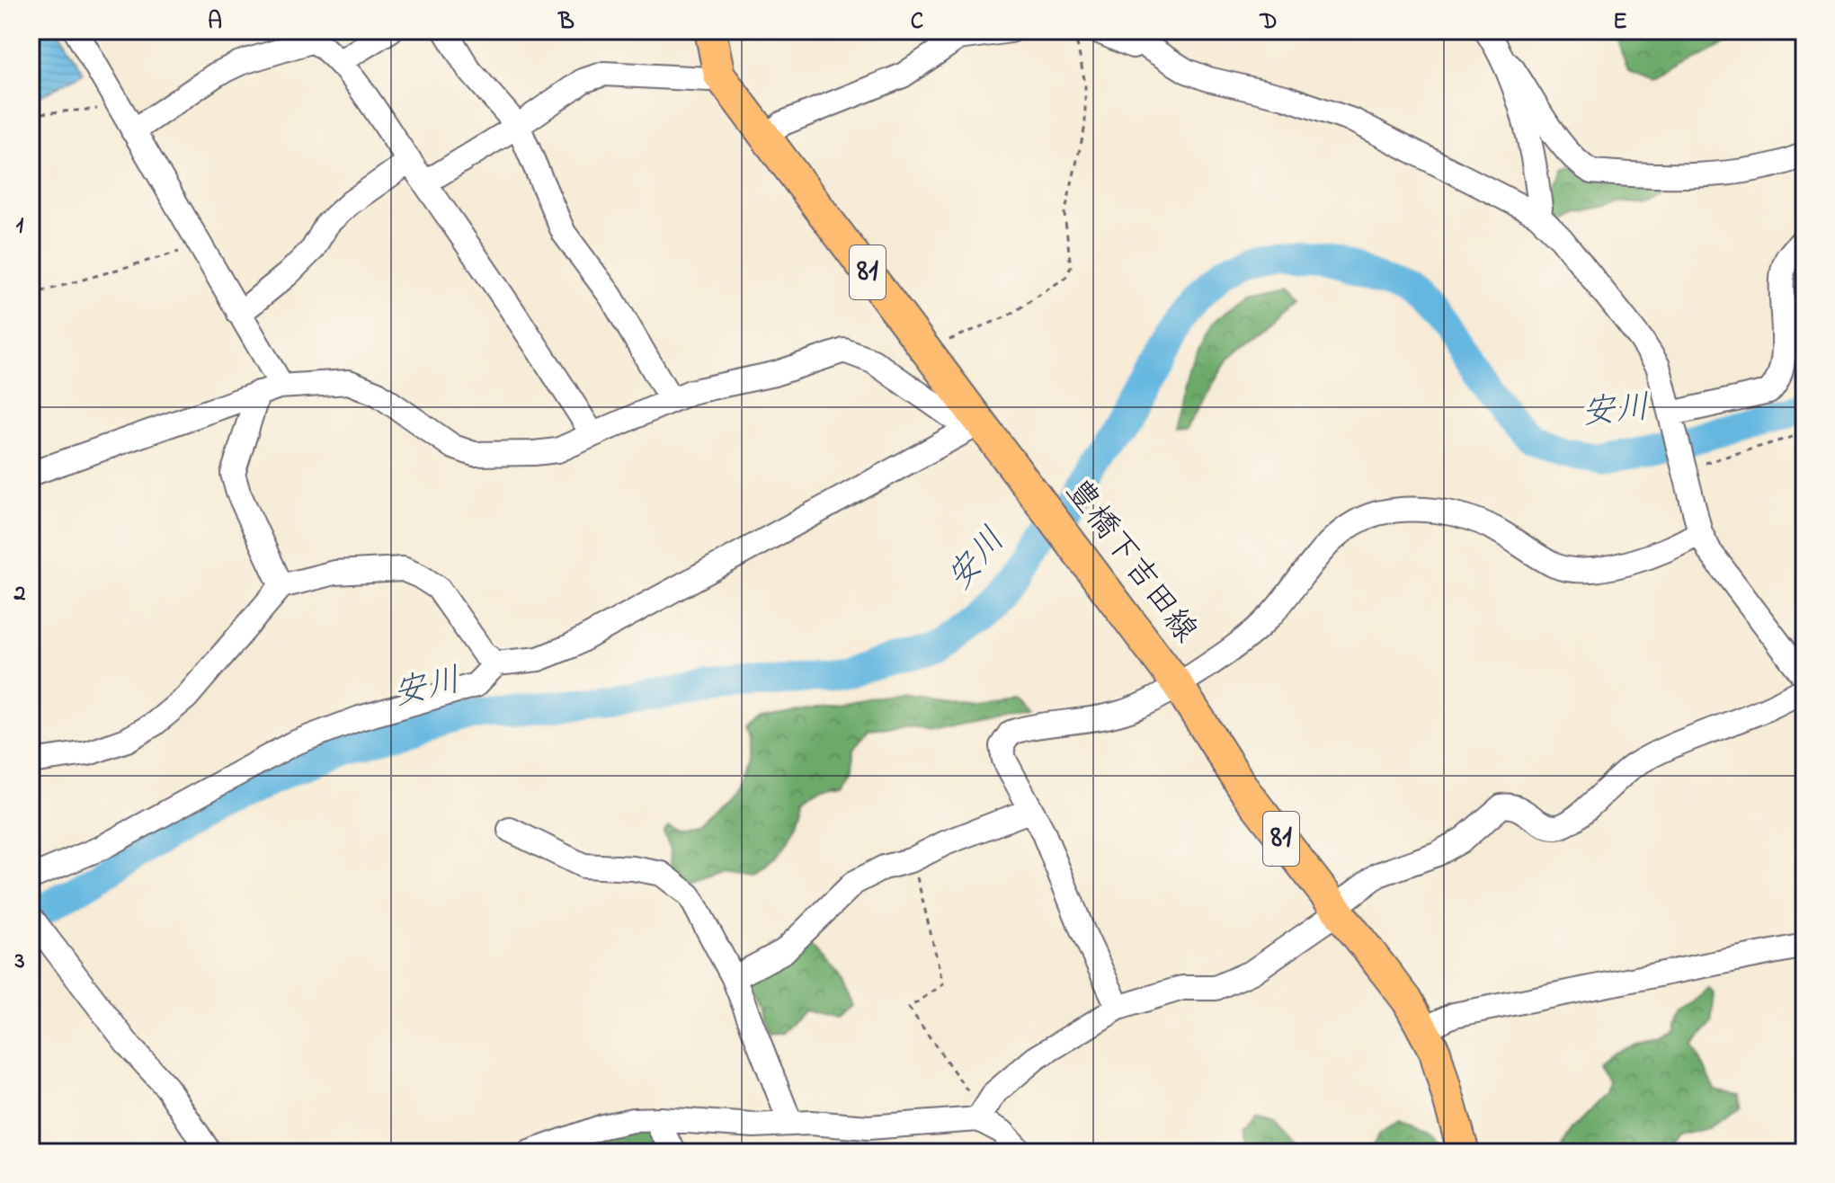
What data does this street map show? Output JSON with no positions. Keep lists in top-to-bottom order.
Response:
{
  "streets": {
    "main road": ["81", "豊橋下吉田線"]
  },
  "water": ["安川"],
  "grid": {
    "columns": [
      "A",
      "B",
      "C",
      "D",
      "E"
    ],
    "rows": ["1", "2", "3"]
  }
}
